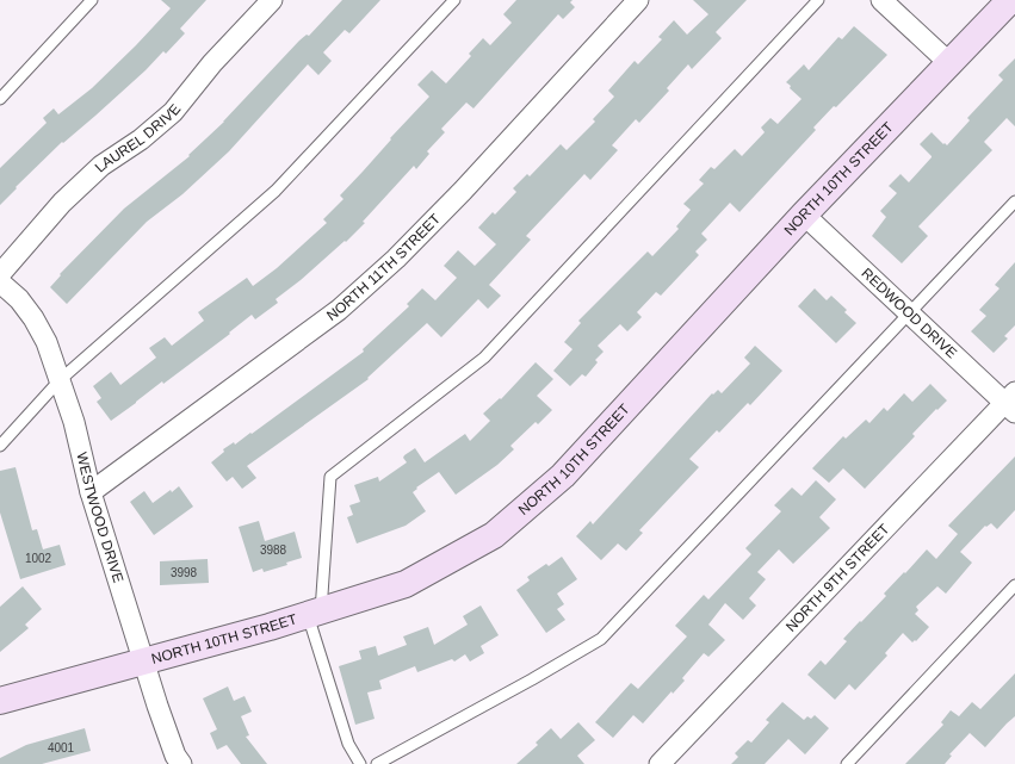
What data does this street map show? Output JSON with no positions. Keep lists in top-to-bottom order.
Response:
{
  "streets": {
    "main road": ["NORTH 10TH STREET"],
    "street": [
      "LAUREL DRIVE",
      "NORTH 11TH STREET",
      "REDWOOD DRIVE",
      "WESTWOOD DRIVE",
      "NORTH 9TH STREET"
    ]
  },
  "crossings": [
    ["NORTH 10TH STREET", "REDWOOD DRIVE"],
    ["NORTH 10TH STREET", "WESTWOOD DRIVE"],
    ["NORTH 11TH STREET", "WESTWOOD DRIVE"],
    ["REDWOOD DRIVE", "NORTH 9TH STREET"]
  ],
  "house_numbers": [
    "3988",
    "1002",
    "3998",
    "4001"
  ]
}
